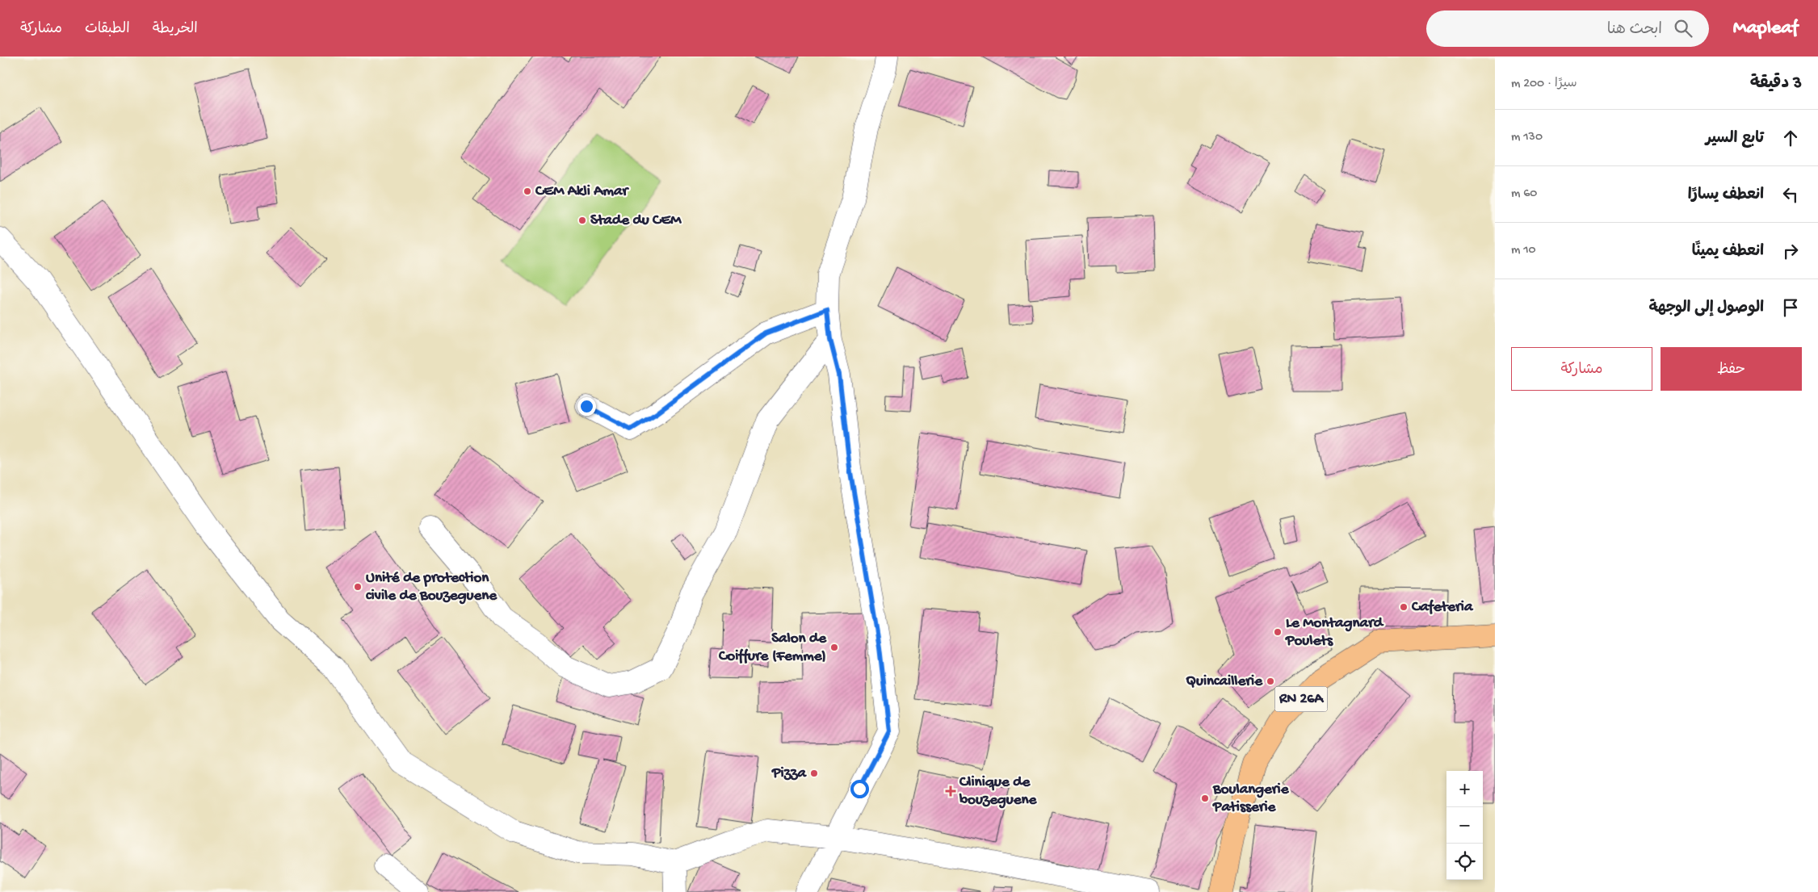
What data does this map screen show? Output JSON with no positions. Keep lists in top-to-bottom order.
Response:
{
  "streets": {
    "main road": ["RN 26A"]
  },
  "places": {
    "other": [
      "CEM Akli Amar",
      "Stade du CEM",
      "Unité de protection civile de Bouzeguene",
      "Cafeteria",
      "Le Montagnard Poulets",
      "Salon de Coiffure (Femme)",
      "Quincaillerie",
      "Pizza",
      "Boulangerie Patisserie"
    ],
    "health": ["Clinique de bouzeguene"]
  },
  "page": {
    "header": "Mapleaf",
    "search": "ابحث هنا",
    "nav": ["الخريطة", "الطبقات", "مشاركة"],
    "heading": ["3 دقيقة", "سيرًا · 200 m"],
    "list": [
      ["تابع السير", "130 m"],
      ["انعطف يسارًا", "60 m"],
      ["انعطف يمينًا", "10 m"],
      "الوصول إلى الوجهة"
    ],
    "buttons": ["حفظ", "مشاركة"],
    "map_buttons": ["+", "−"]
  }
}
